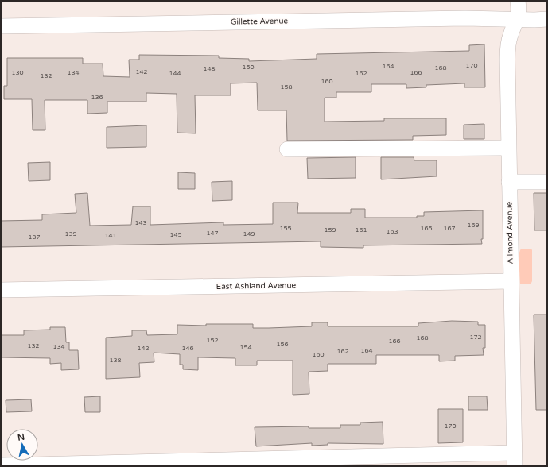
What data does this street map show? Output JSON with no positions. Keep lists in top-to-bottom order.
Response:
{
  "streets": {
    "street": ["Gillette Avenue", "Allmond Avenue", "East Ashland Avenue"]
  },
  "crossings": [
    ["Gillette Avenue", "Allmond Avenue"],
    ["Allmond Avenue", "East Ashland Avenue"]
  ],
  "house_numbers": [
    "170",
    "164",
    "150",
    "168",
    "148",
    "142",
    "130",
    "134",
    "166",
    "144",
    "162",
    "132",
    "160",
    "158",
    "136",
    "143",
    "169",
    "155",
    "165",
    "167",
    "159",
    "161",
    "163",
    "147",
    "139",
    "149",
    "145",
    "141",
    "137",
    "172",
    "168",
    "152",
    "166",
    "156",
    "132",
    "134",
    "154",
    "142",
    "146",
    "164",
    "162",
    "160",
    "138",
    "170"
  ],
  "north": "top"
}
